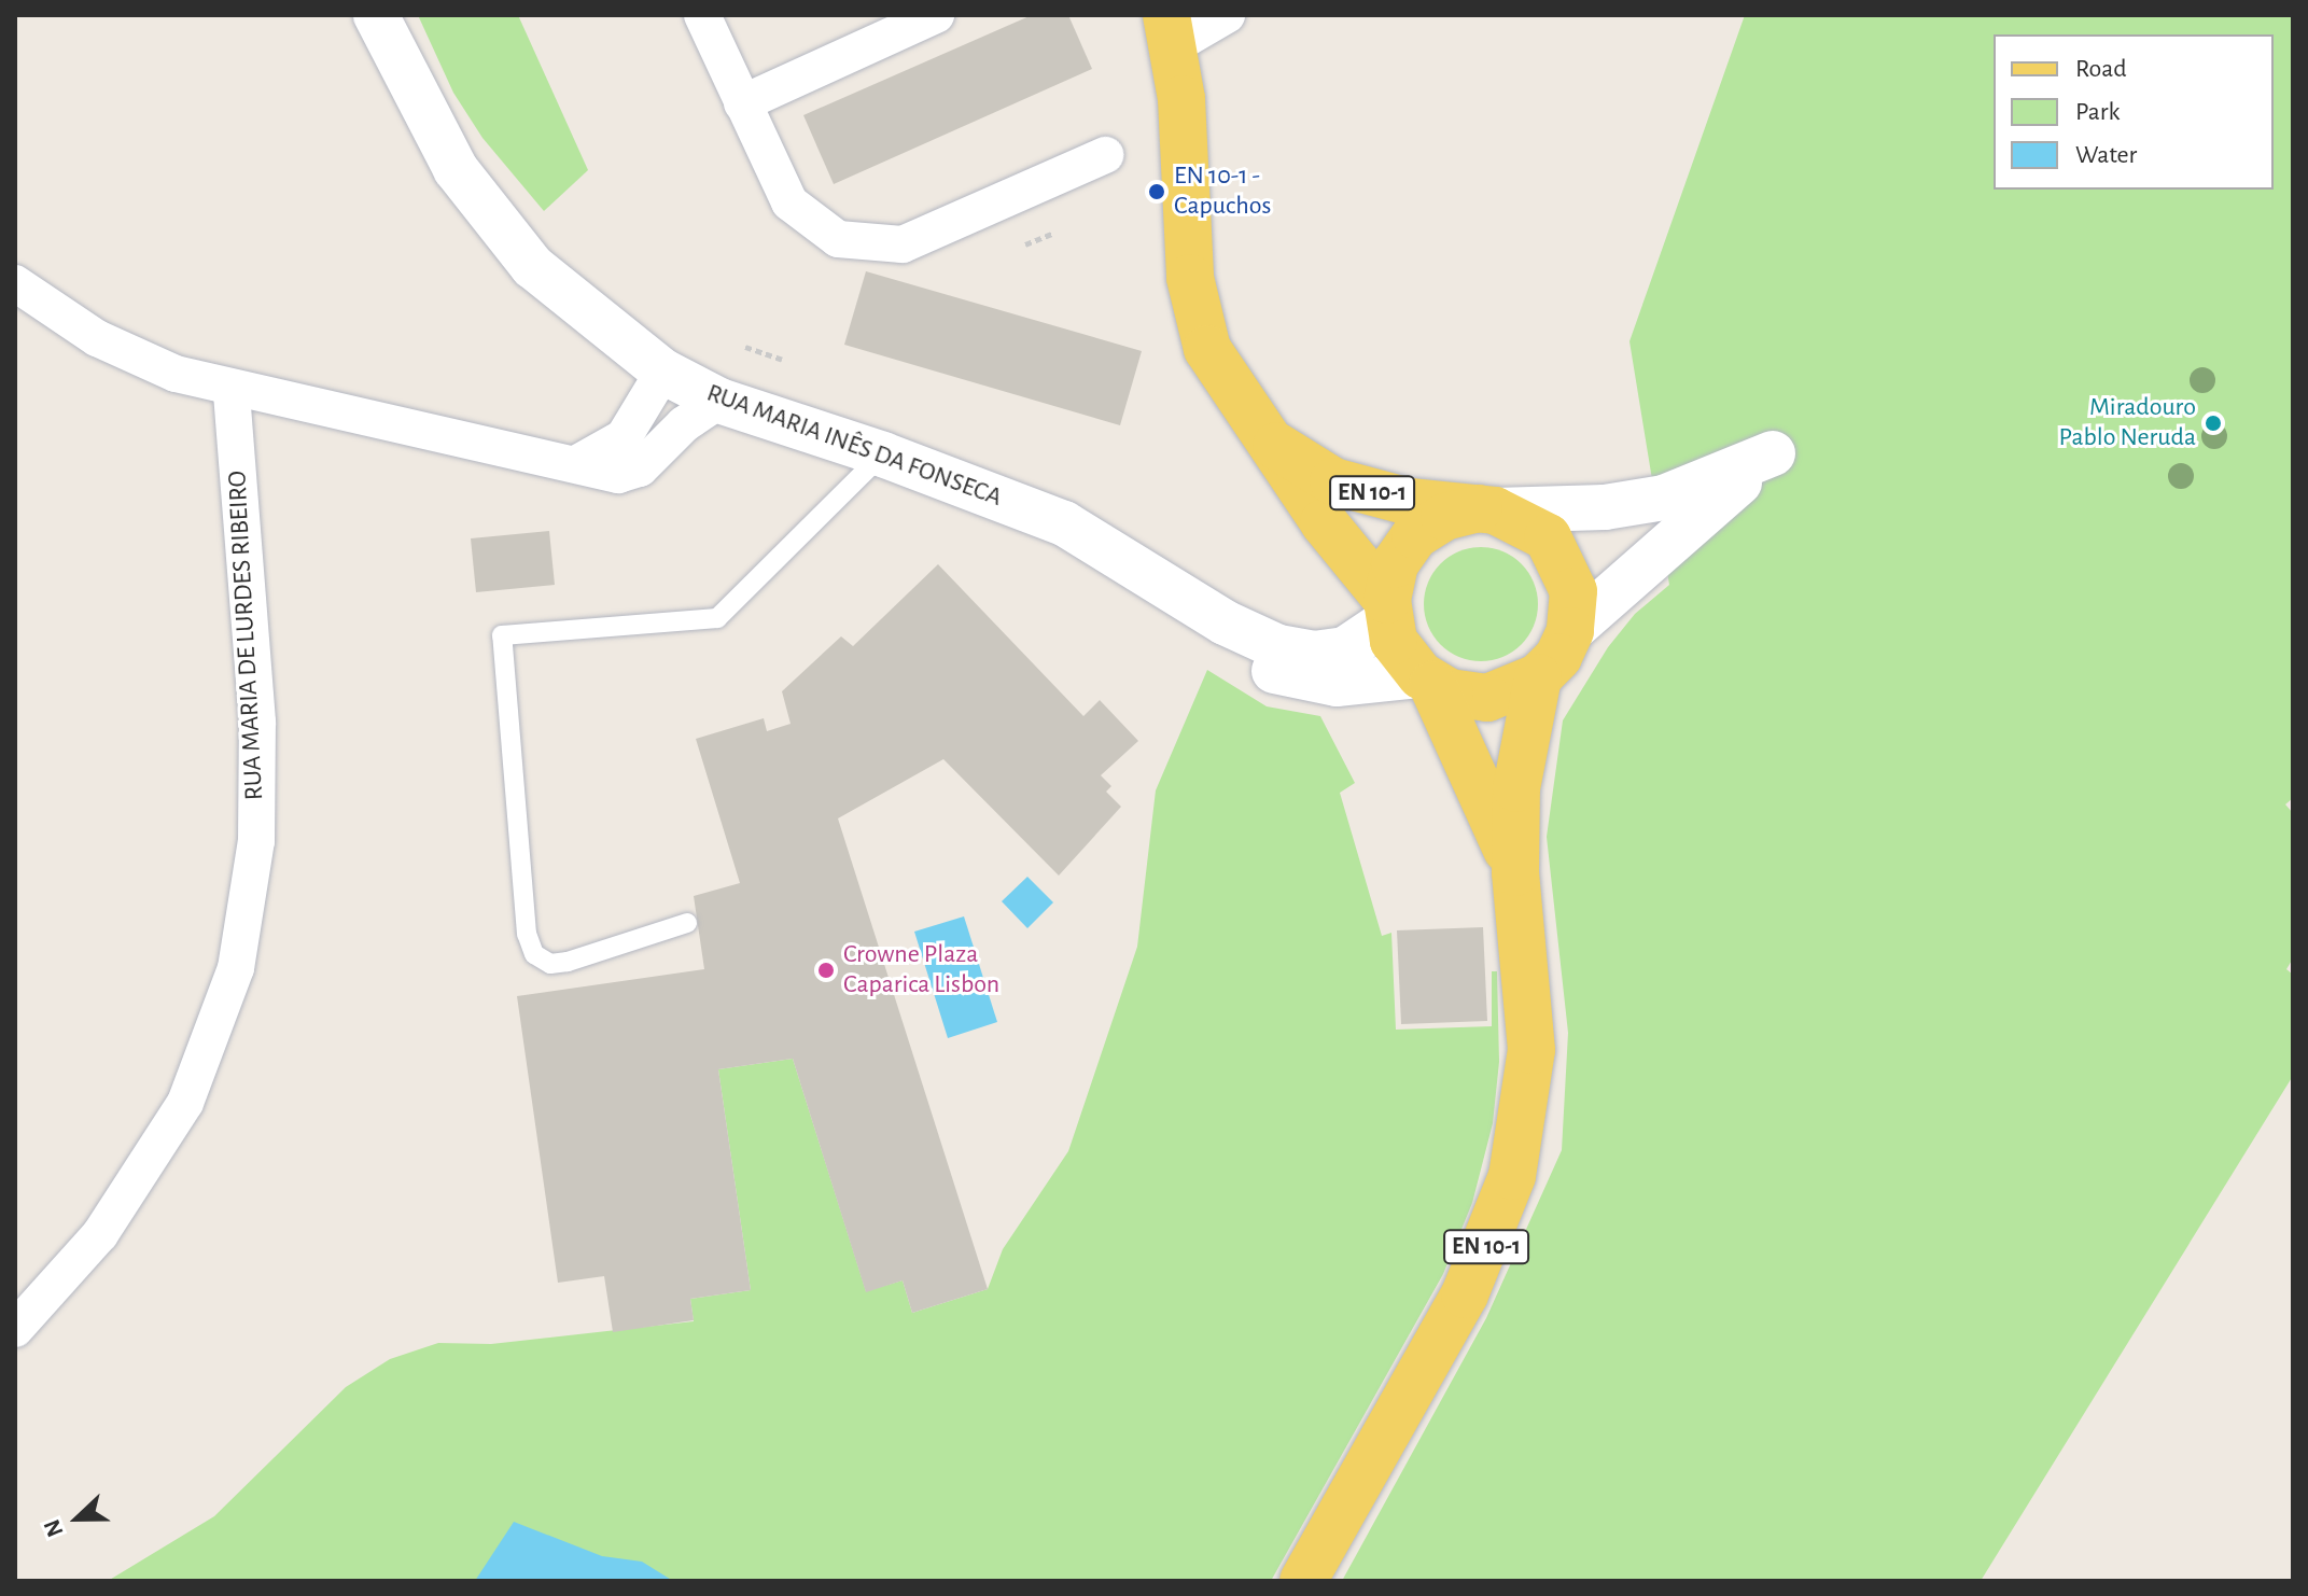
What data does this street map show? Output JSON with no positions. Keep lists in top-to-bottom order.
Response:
{
  "streets": {
    "main road": ["EN 10-1"],
    "street": ["RUA MARIA INÊS DA FONSECA", "RUA MARIA DE LURDES RIBEIRO"]
  },
  "crossings": [
    ["RUA MARIA INÊS DA FONSECA", "EN 10-1"]
  ],
  "places": ["EN 10-1 - Capuchos", "Miradouro Pablo Neruda", "Crowne Plaza Caparica Lisbon"],
  "legend": ["Road", "Park", "Water"],
  "north": "left"
}
